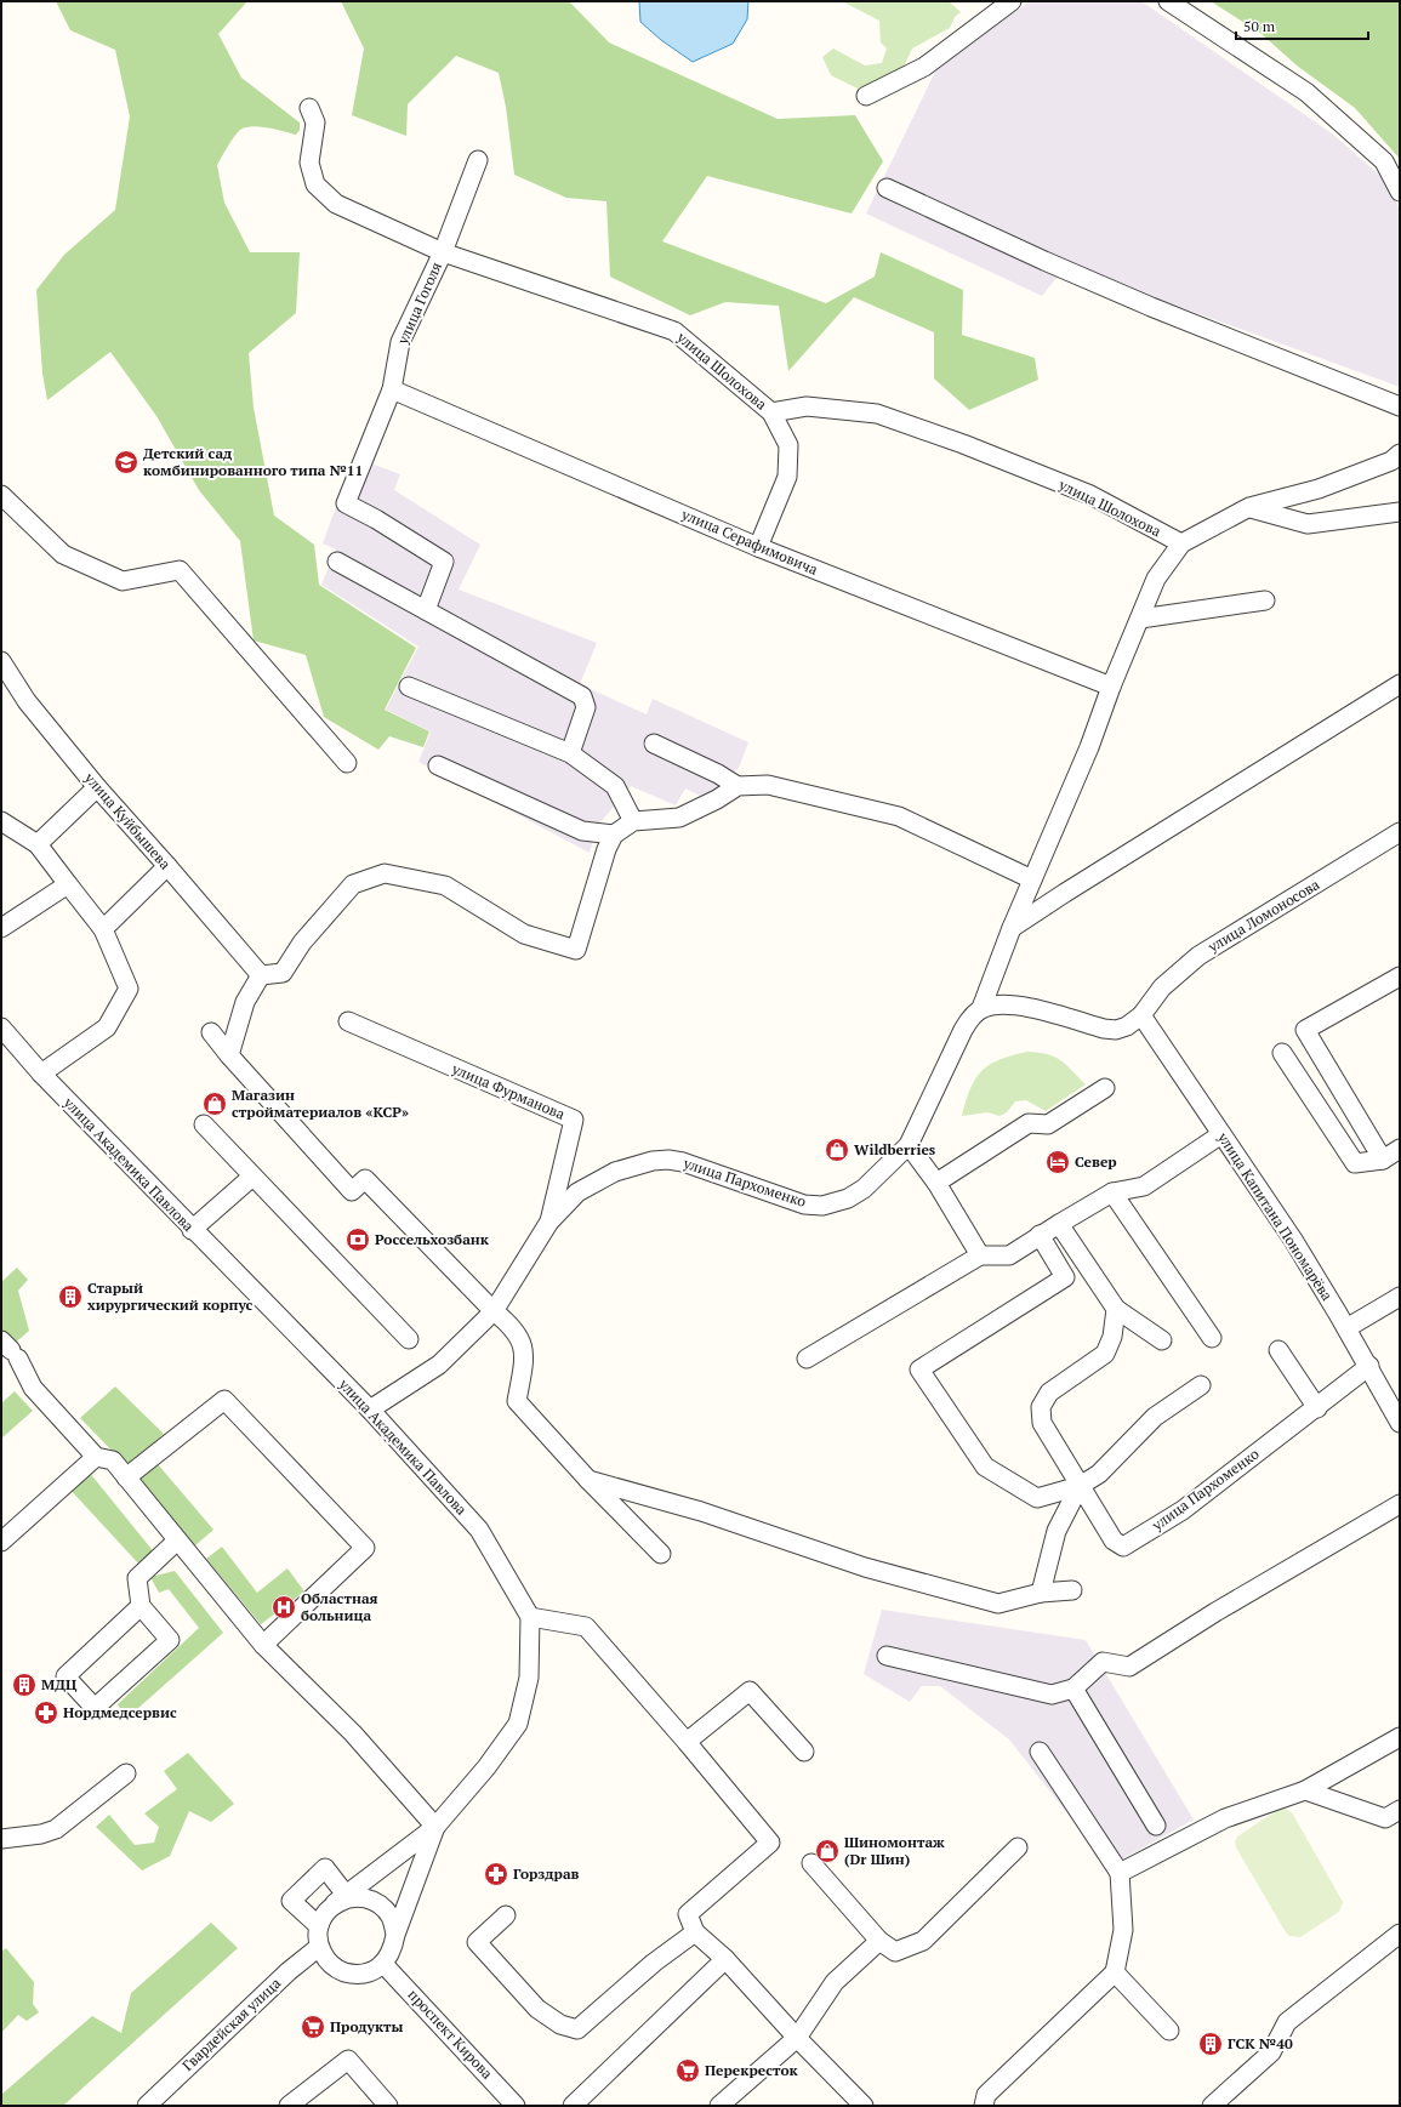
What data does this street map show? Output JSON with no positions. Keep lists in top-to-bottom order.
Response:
{
  "streets": {
    "street": [
      "улица Гоголя",
      "улица Шолохова",
      "улица Серафимовича",
      "улица Куйбышева",
      "улица Ломоносова",
      "улица Фурманова",
      "улица Академика Павлова",
      "улица Пархоменко",
      "улица Капитана Пономарёва",
      "Гвардейская улица",
      "проспект Кирова"
    ]
  },
  "crossings": [
    ["улица Гоголя", "улица Шолохова"],
    ["улица Гоголя", "улица Серафимовича"],
    ["улица Ломоносова", "улица Капитана Пономарёва"],
    ["улица Фурманова", "улица Пархоменко"],
    ["улица Академика Павлова", "улица Пархоменко"],
    ["улица Пархоменко", "улица Капитана Пономарёва"],
    ["Гвардейская улица", "проспект Кирова"]
  ],
  "places": {
    "school or university": ["Детский сад комбинированного типа №11"],
    "shop": ["Магазин стройматериалов «КСР»", "Wildberries", "Шиномонтаж (Dr Шин)"],
    "hotel": ["Север"],
    "bank": ["Россельхозбанк"],
    "building": ["Старый хирургический корпус", "МДЦ", "ГСК №40"],
    "hospital": ["Областная больница"],
    "pharmacy": ["Нордмедсервис", "Горздрав"],
    "supermarket": ["Продукты", "Перекресток"]
  },
  "scale_bar": "50 m"
}
